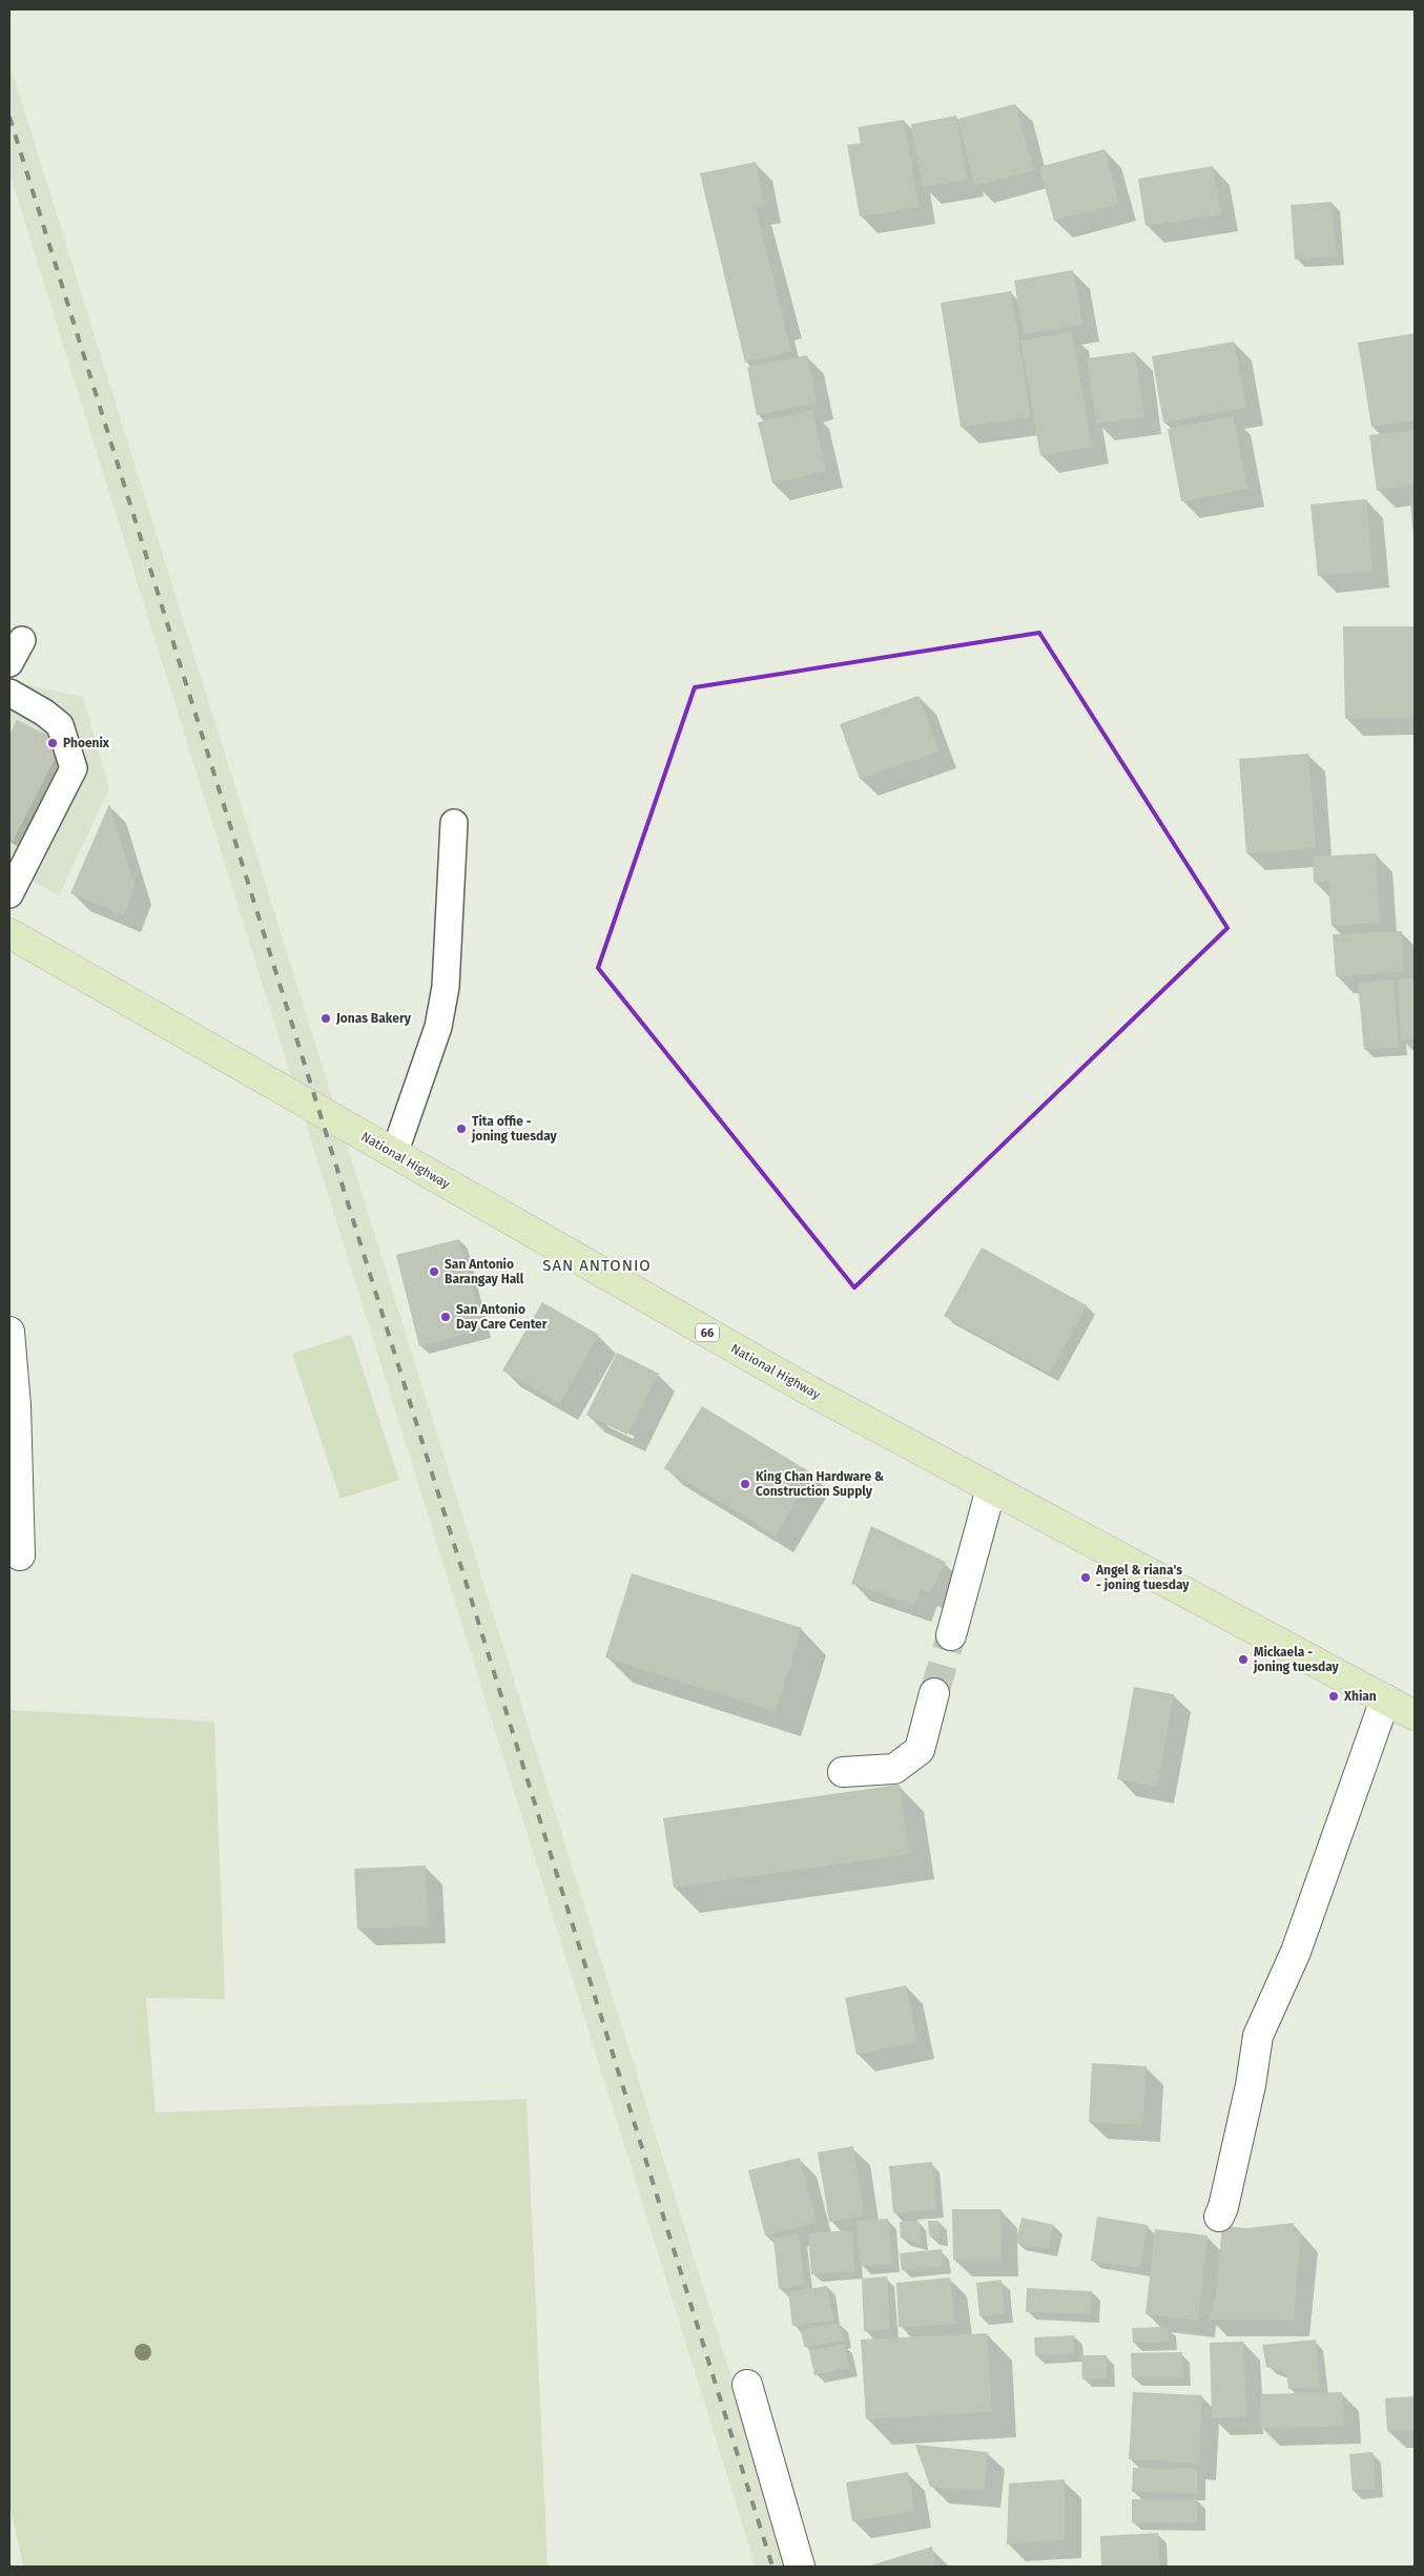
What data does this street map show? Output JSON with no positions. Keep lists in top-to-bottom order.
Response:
{
  "streets": {
    "main road": ["National Highway", "66"]
  },
  "districts": ["SAN ANTONIO"],
  "places": [
    "Phoenix",
    "Jonas Bakery",
    "Tita offie - joning tuesday",
    "San Antonio Barangay Hall",
    "San Antonio Day Care Center",
    "King Chan Hardware & Construction Supply",
    "Angel & riana's - joning tuesday",
    "Mickaela - joning tuesday",
    "Xhian"
  ]
}
